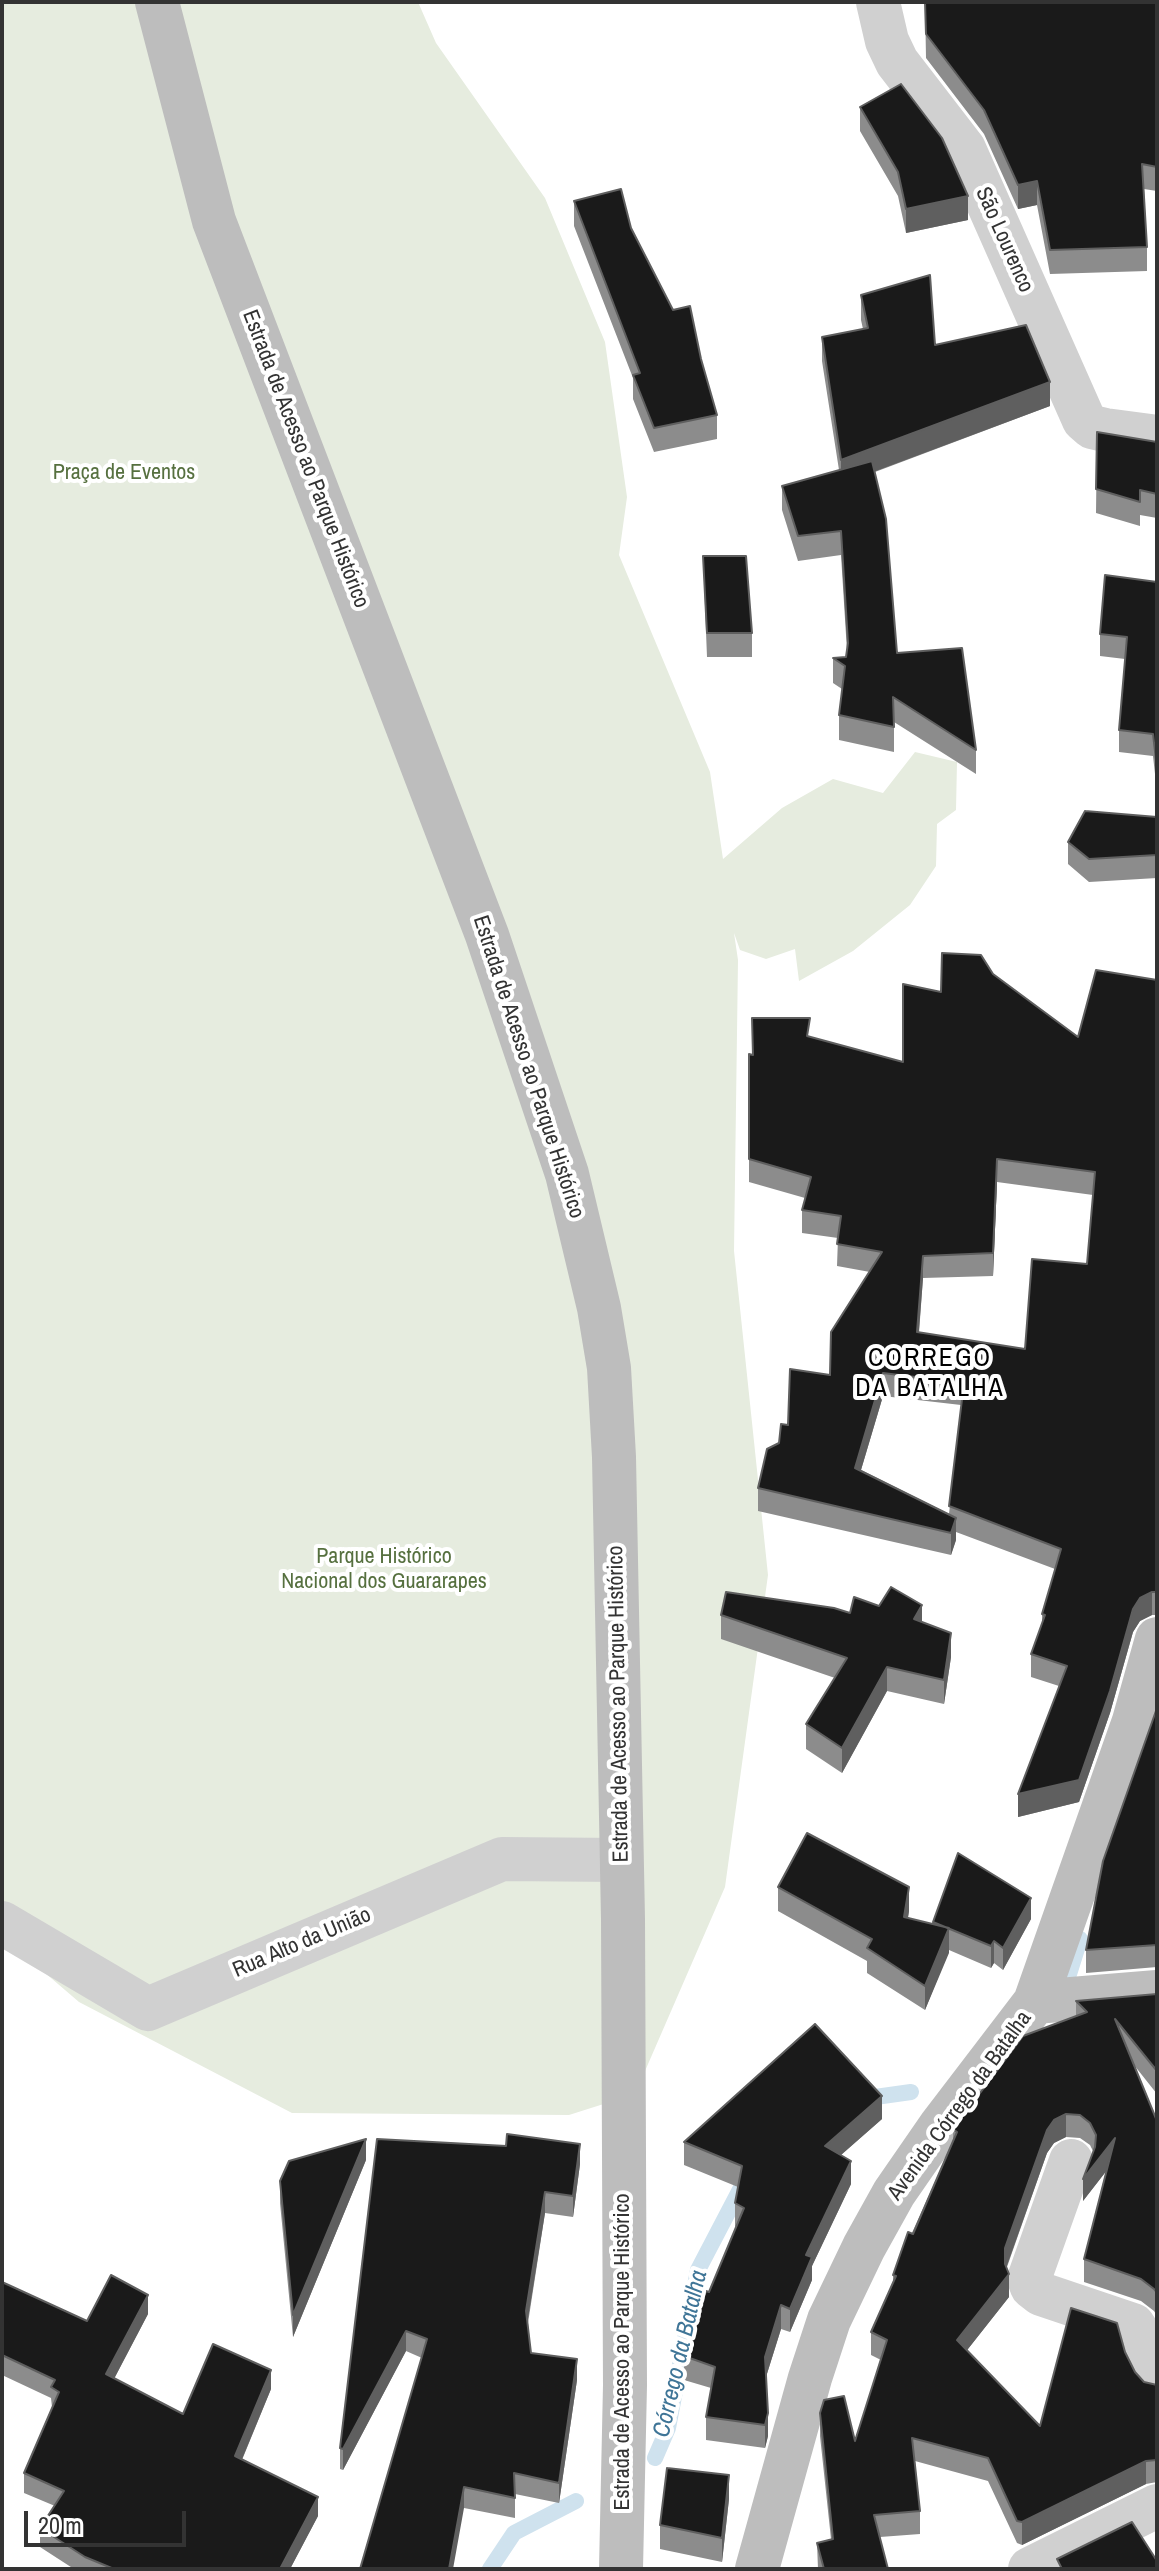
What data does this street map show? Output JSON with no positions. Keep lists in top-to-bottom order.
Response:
{
  "streets": {
    "main road": ["Estrada de Acesso ao Parque Histórico", "Avenida Córrego da Batalha"],
    "street": ["São Lourenco", "Rua Alto da União"]
  },
  "crossings": [
    ["Estrada de Acesso ao Parque Histórico", "Rua Alto da União"]
  ],
  "districts": ["CORREGO DA BATALHA"],
  "water": ["Córrego da Batalha"],
  "parks": ["Praça de Eventos", "Parque Histórico Nacional dos Guararapes"],
  "scale_bar": "20 m"
}
